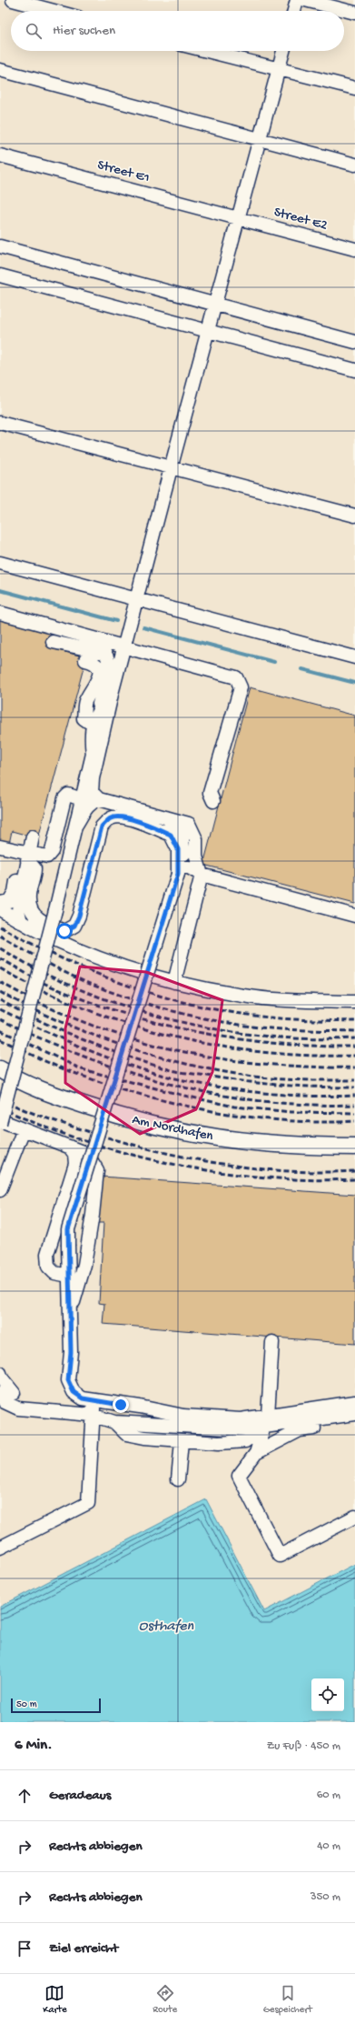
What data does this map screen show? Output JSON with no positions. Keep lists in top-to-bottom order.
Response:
{
  "streets": {
    "main road": ["Am Nordhafen"],
    "lane": ["Street E1", "Street E2"]
  },
  "crossings": [
    ["Street E1", "Street E2"]
  ],
  "water": ["Osthafen"],
  "scale_bar": "50 m",
  "page": {
    "search": "Hier suchen",
    "scale": "50 m",
    "heading": ["6 Min.", "Zu Fuß · 450 m"],
    "list": [
      ["Geradeaus", "60 m"],
      ["Rechts abbiegen", "40 m"],
      ["Rechts abbiegen", "350 m"],
      "Ziel erreicht"
    ],
    "nav": ["Karte", "Route", "Gespeichert"]
  }
}
